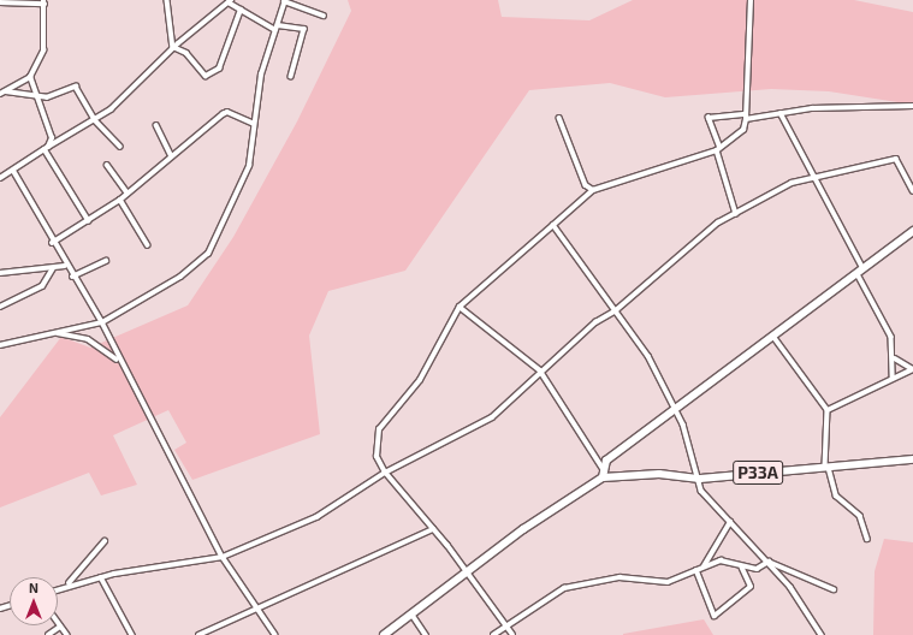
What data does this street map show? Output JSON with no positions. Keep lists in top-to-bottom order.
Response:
{
  "streets": {
    "main road": ["P33A"]
  },
  "north": "top"
}
